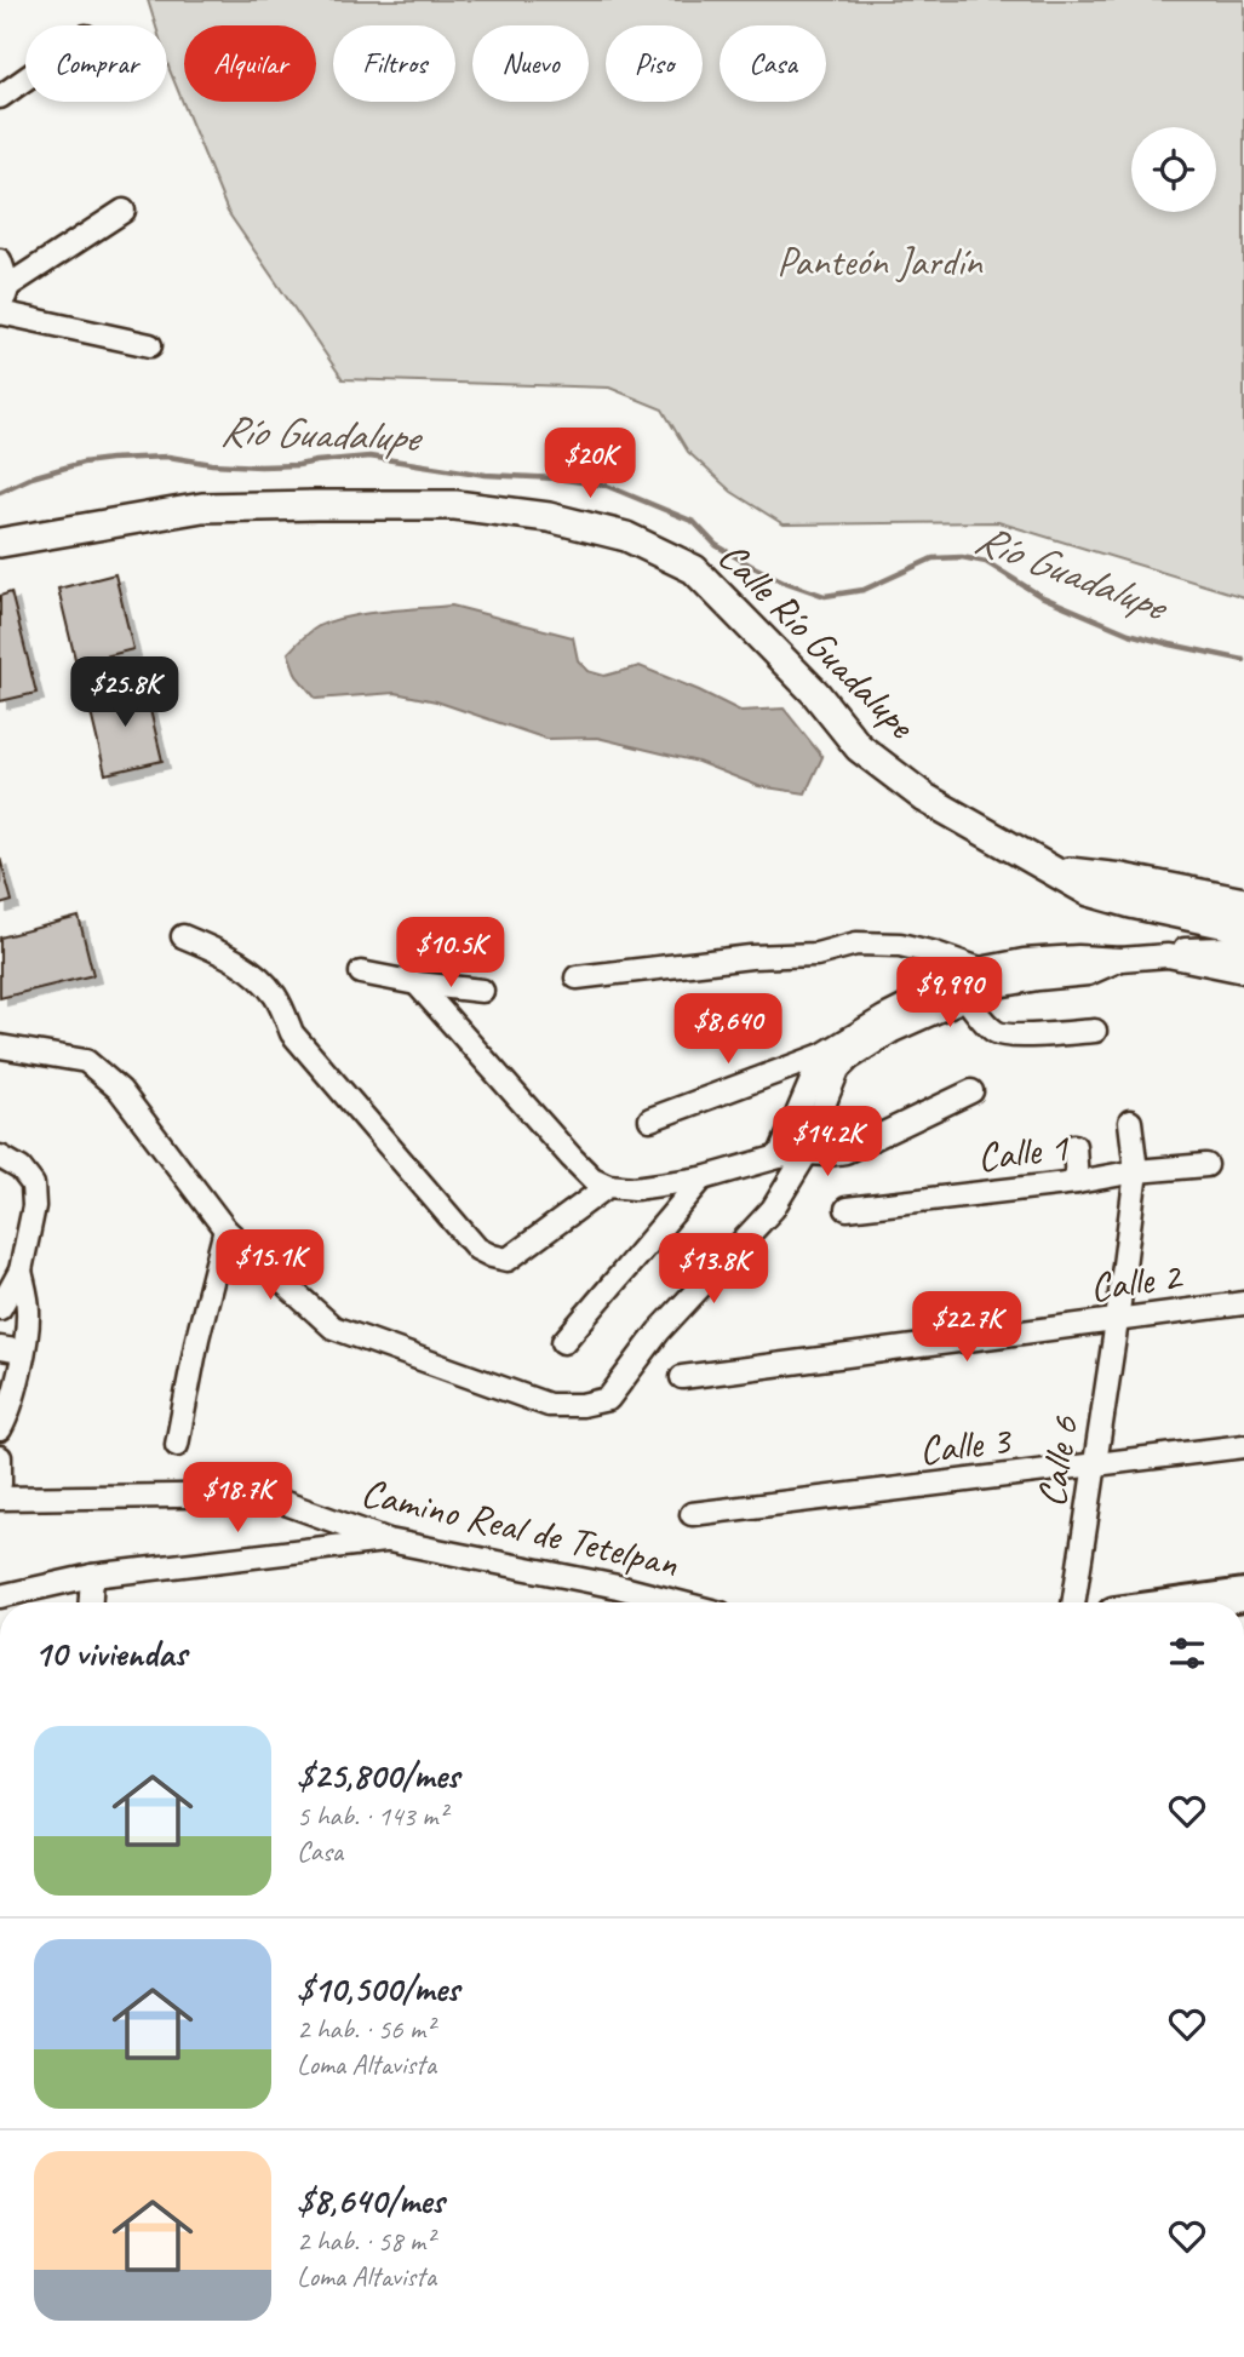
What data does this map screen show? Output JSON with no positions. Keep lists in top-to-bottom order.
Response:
{
  "streets": {
    "street": [
      "Calle Río Guadalupe",
      "Calle 1",
      "Calle 2",
      "Calle 3",
      "Calle 6",
      "Camino Real de Tetelpan"
    ]
  },
  "crossings": [
    ["Calle 1", "Calle 6"],
    ["Calle 2", "Calle 6"],
    ["Calle 3", "Calle 6"]
  ],
  "water": ["Río Guadalupe"],
  "parks": ["Panteón Jardín"],
  "page": {
    "chip": [
      "Comprar",
      "Alquilar",
      "Filtros",
      "Nuevo",
      "Piso",
      "Casa"
    ],
    "price": [
      "$20K",
      "$25.8K",
      "$10.5K",
      "$9,990",
      "$8,640",
      "$14.2K",
      "$15.1K",
      "$13.8K",
      "$22.7K",
      "$18.7K"
    ],
    "heading": "10 viviendas",
    "list": [
      {
        "name": "$25,800/mes",
        "note": "5 hab. · 143 m² · Casa"
      },
      {
        "name": "$10,500/mes",
        "note": "2 hab. · 56 m² · Loma Altavista"
      },
      {
        "name": "$8,640/mes",
        "note": "2 hab. · 58 m² · Loma Altavista"
      }
    ]
  }
}
